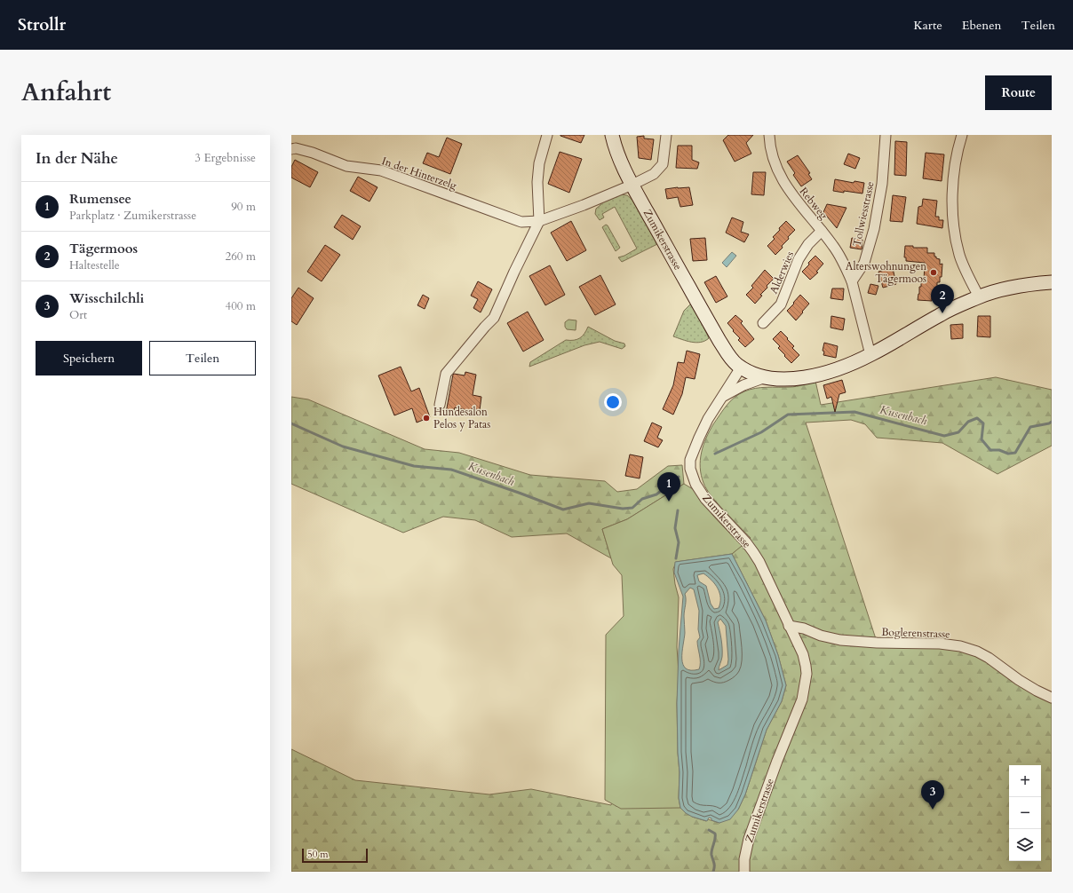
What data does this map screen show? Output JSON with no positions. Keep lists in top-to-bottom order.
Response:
{
  "streets": {
    "main road": ["Zumikerstrasse"],
    "street": [
      "In der Hinterzelg",
      "Rebweg",
      "Tollwiesstrasse",
      "Alderwies",
      "Boglerenstrasse"
    ]
  },
  "crossings": [
    ["Rebweg", "Tollwiesstrasse"],
    ["Rebweg", "Alderwies"],
    ["Zumikerstrasse", "Boglerenstrasse"]
  ],
  "water": ["Kusenbach"],
  "places": ["Alterswohnungen Tägermoos", "Hundesalon Pelos y Patas"],
  "scale_bar": "50 m",
  "page": {
    "header": "Strollr",
    "nav": ["Karte", "Ebenen", "Teilen"],
    "title": "Anfahrt",
    "buttons": [
      "Route",
      ["Speichern", "Teilen"]
    ],
    "heading": ["In der Nähe", "3 Ergebnisse"],
    "list": [
      {
        "mark": "1",
        "name": "Rumensee",
        "note": "Parkplatz · Zumikerstrasse",
        "value": "90 m"
      },
      {
        "mark": "2",
        "name": "Tägermoos",
        "note": "Haltestelle",
        "value": "260 m"
      },
      {
        "mark": "3",
        "name": "Wisschilchli",
        "note": "Ort",
        "value": "400 m"
      }
    ],
    "pins": ["2", "1", "3"],
    "map_buttons": ["+", "−"],
    "scale": "50 m"
  }
}
